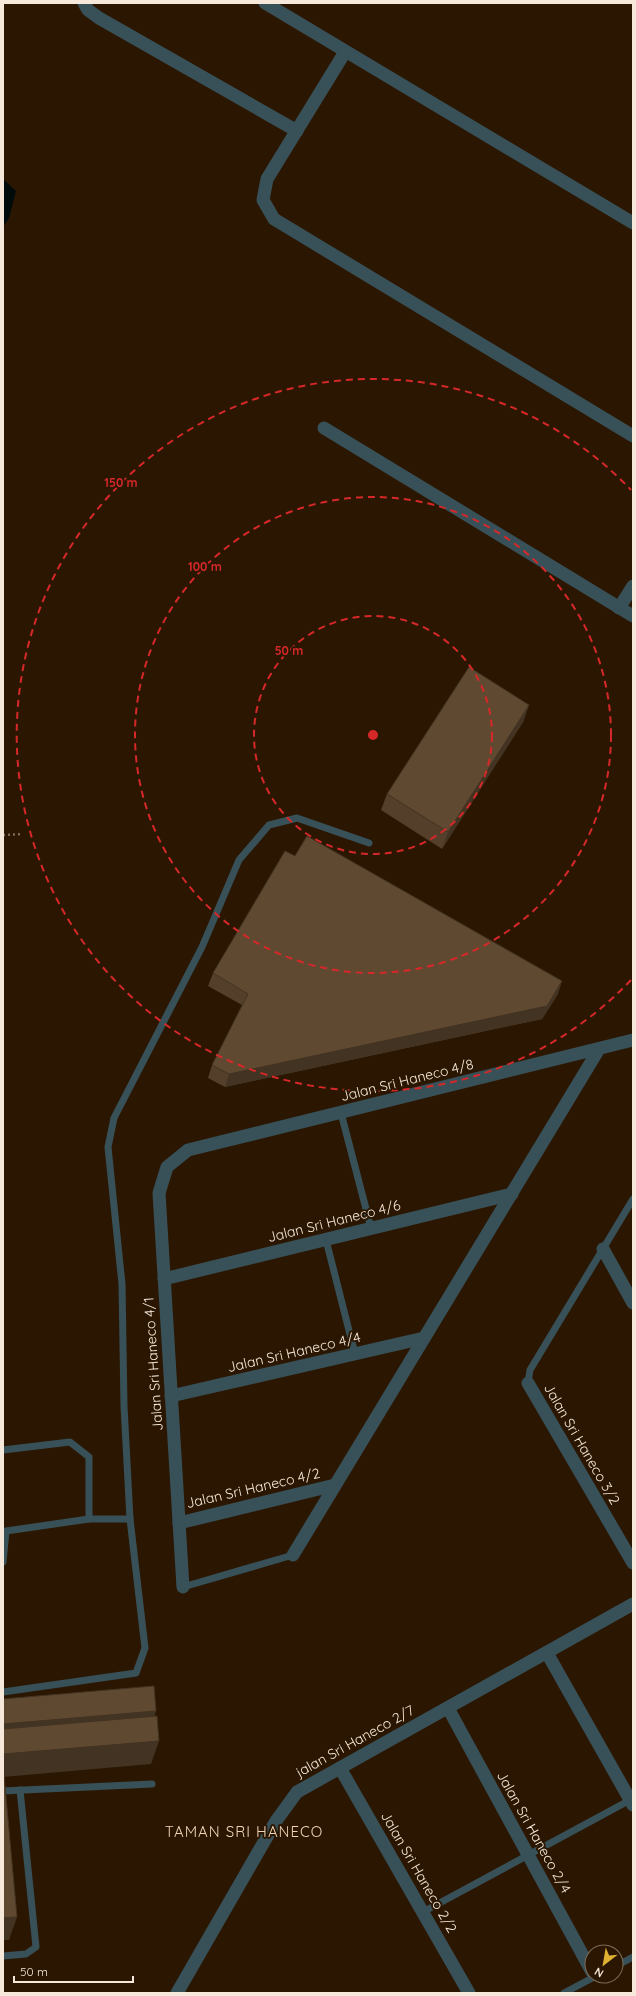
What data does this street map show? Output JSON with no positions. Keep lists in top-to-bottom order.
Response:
{
  "streets": {
    "street": [
      "Jalan Sri Haneco 4/8",
      "Jalan Sri Haneco 4/6",
      "Jalan Sri Haneco 4/4",
      "Jalan Sri Haneco 4/1",
      "Jalan Sri Haneco 3/2",
      "Jalan Sri Haneco 4/2",
      "jalan Sri Haneco 2/7",
      "Jalan Sri Haneco 2/4",
      "Jalan Sri Haneco 2/2"
    ]
  },
  "crossings": [
    ["Jalan Sri Haneco 4/8", "Jalan Sri Haneco 4/1"],
    ["Jalan Sri Haneco 4/6", "Jalan Sri Haneco 4/1"],
    ["Jalan Sri Haneco 4/4", "Jalan Sri Haneco 4/1"],
    ["Jalan Sri Haneco 4/1", "Jalan Sri Haneco 4/2"],
    ["jalan Sri Haneco 2/7", "Jalan Sri Haneco 2/4"],
    ["jalan Sri Haneco 2/7", "Jalan Sri Haneco 2/2"]
  ],
  "districts": ["TAMAN SRI HANECO"],
  "scale_bar": "50 m",
  "north": "bottom left",
  "rings": ["150 m", "100 m", "50 m"]
}
